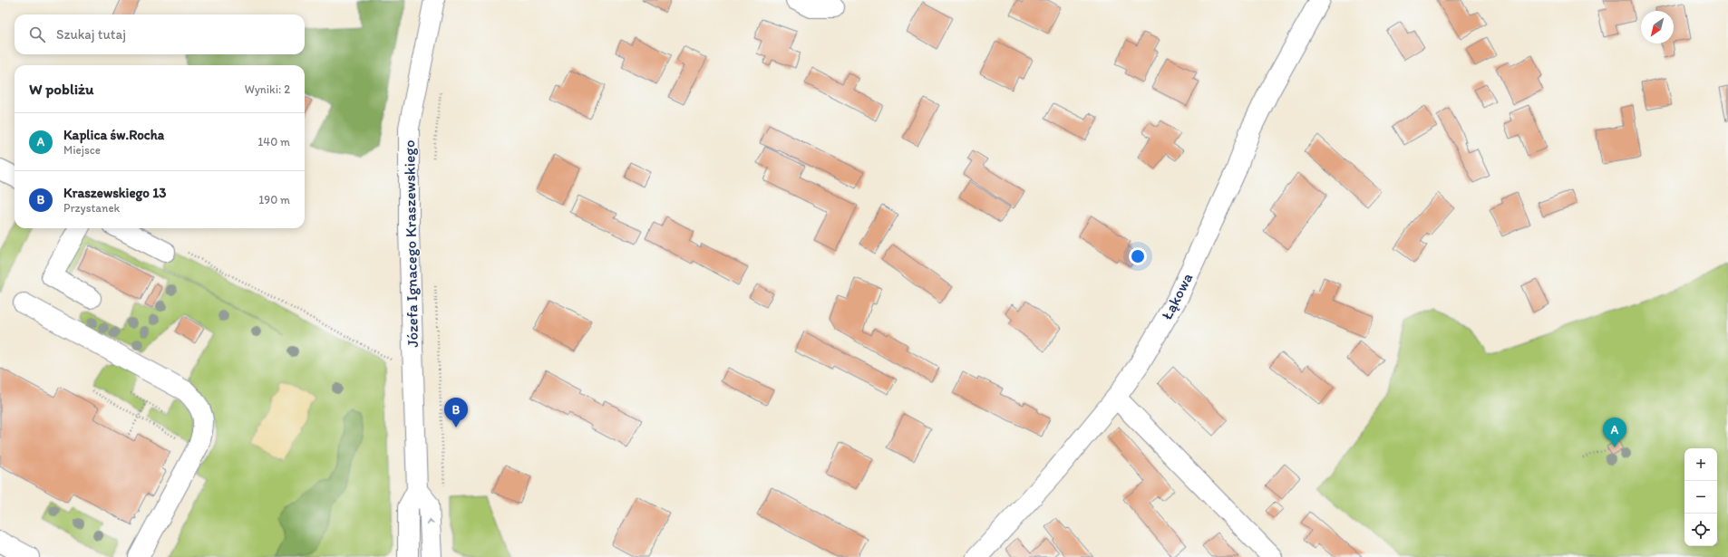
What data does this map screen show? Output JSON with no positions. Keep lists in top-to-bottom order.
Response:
{
  "streets": {
    "street": ["Józefa Ignacego Kraszewskiego", "Łąkowa"]
  },
  "north": "bottom left",
  "page": {
    "search": "Szukaj tutaj",
    "heading": ["W pobliżu", "Wyniki: 2"],
    "list": [
      {
        "mark": "A",
        "name": "Kaplica św.Rocha",
        "note": "Miejsce",
        "value": "140 m"
      },
      {
        "mark": "B",
        "name": "Kraszewskiego 13",
        "note": "Przystanek",
        "value": "190 m"
      }
    ],
    "pins": ["B", "A"],
    "map_buttons": ["+", "−"]
  }
}
